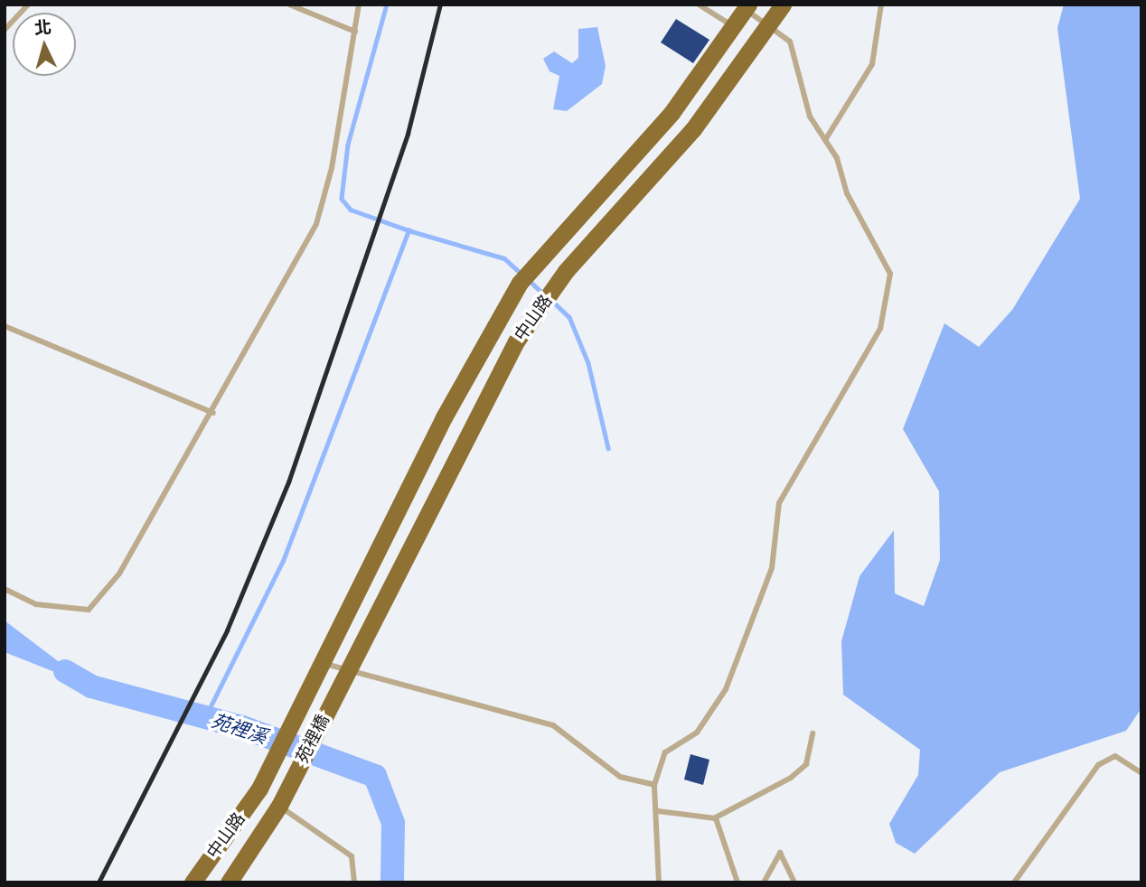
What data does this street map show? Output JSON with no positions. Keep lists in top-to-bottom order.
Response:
{
  "streets": {
    "main road": ["中山路", "苑裡橋"]
  },
  "crossings": [
    ["中山路", "苑裡橋"]
  ],
  "water": ["苑裡溪"],
  "north": "top"
}
